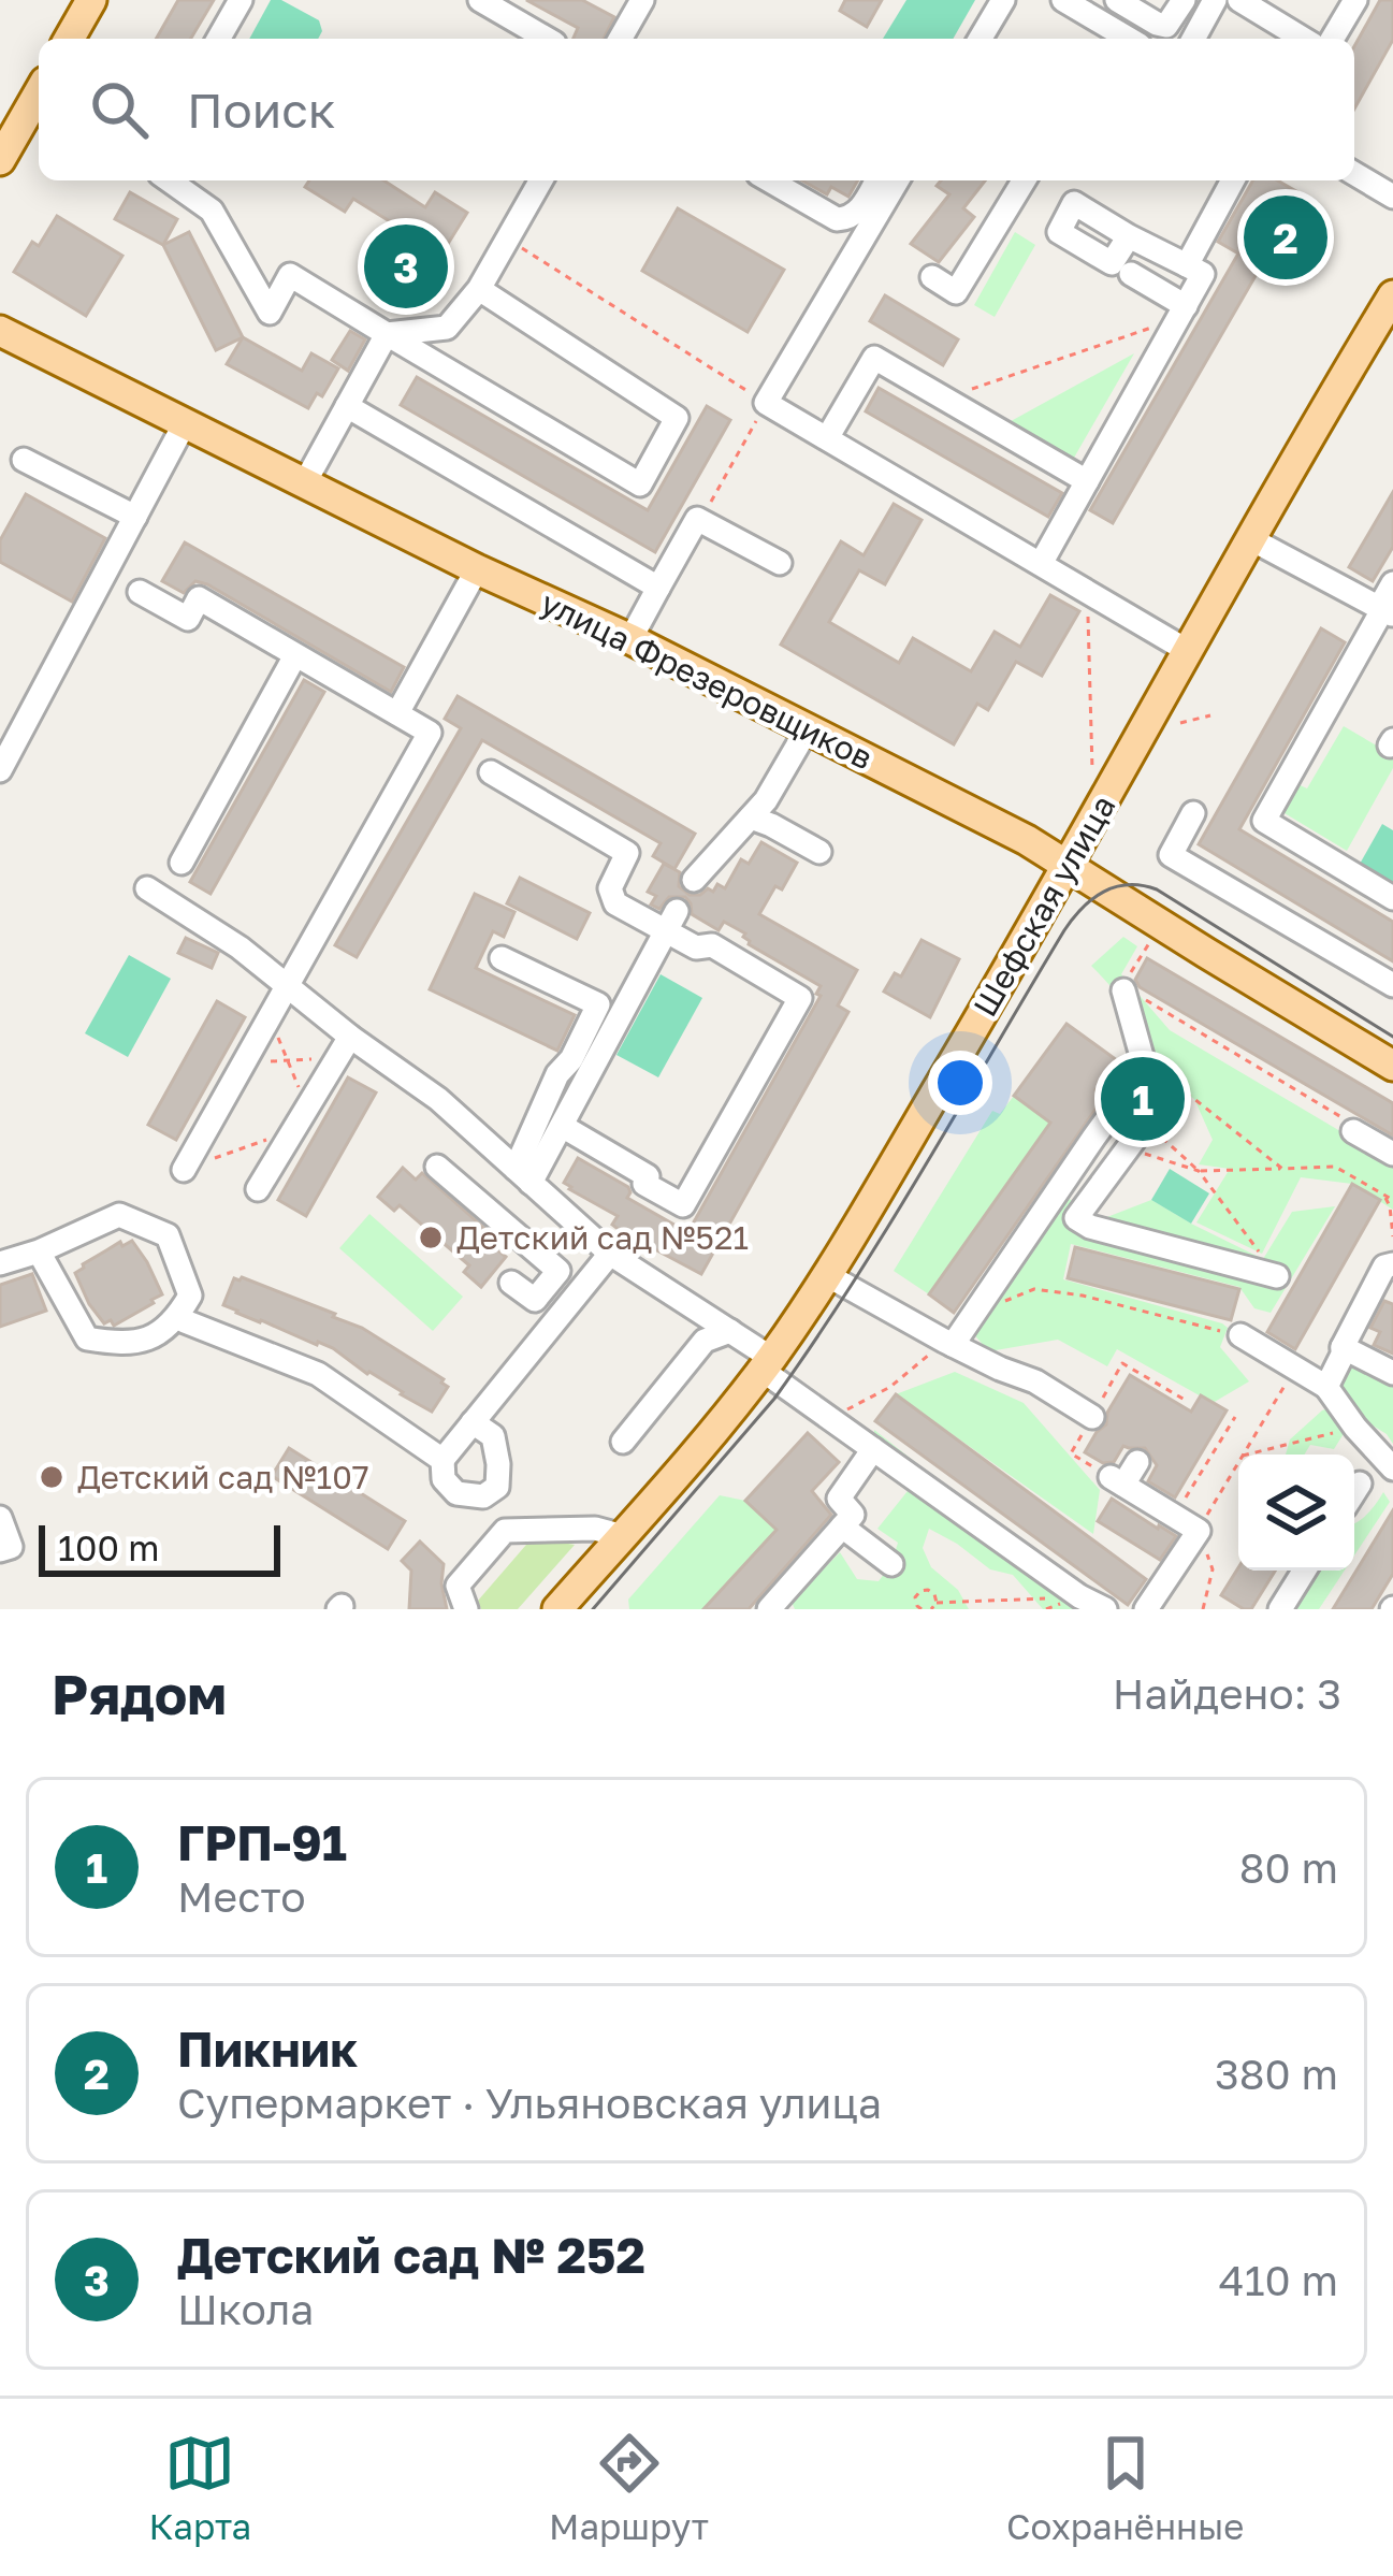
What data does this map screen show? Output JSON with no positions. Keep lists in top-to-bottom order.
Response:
{
  "streets": {
    "main road": ["улица Фрезеровщиков", "Шефская улица"]
  },
  "crossings": [
    ["улица Фрезеровщиков", "Шефская улица"]
  ],
  "places": ["Детский сад №521", "Детский сад №107"],
  "scale_bar": "100 m",
  "page": {
    "search": "Поиск",
    "pins": ["2", "3", "1"],
    "scale": "100 m",
    "heading": ["Рядом", "Найдено: 3"],
    "list": [
      {
        "mark": "1",
        "name": "ГРП-91",
        "note": "Место",
        "value": "80 m"
      },
      {
        "mark": "2",
        "name": "Пикник",
        "note": "Супермаркет · Ульяновская улица",
        "value": "380 m"
      },
      {
        "mark": "3",
        "name": "Детский сад № 252",
        "note": "Школа",
        "value": "410 m"
      }
    ],
    "nav": ["Карта", "Маршрут", "Сохранённые"]
  }
}
